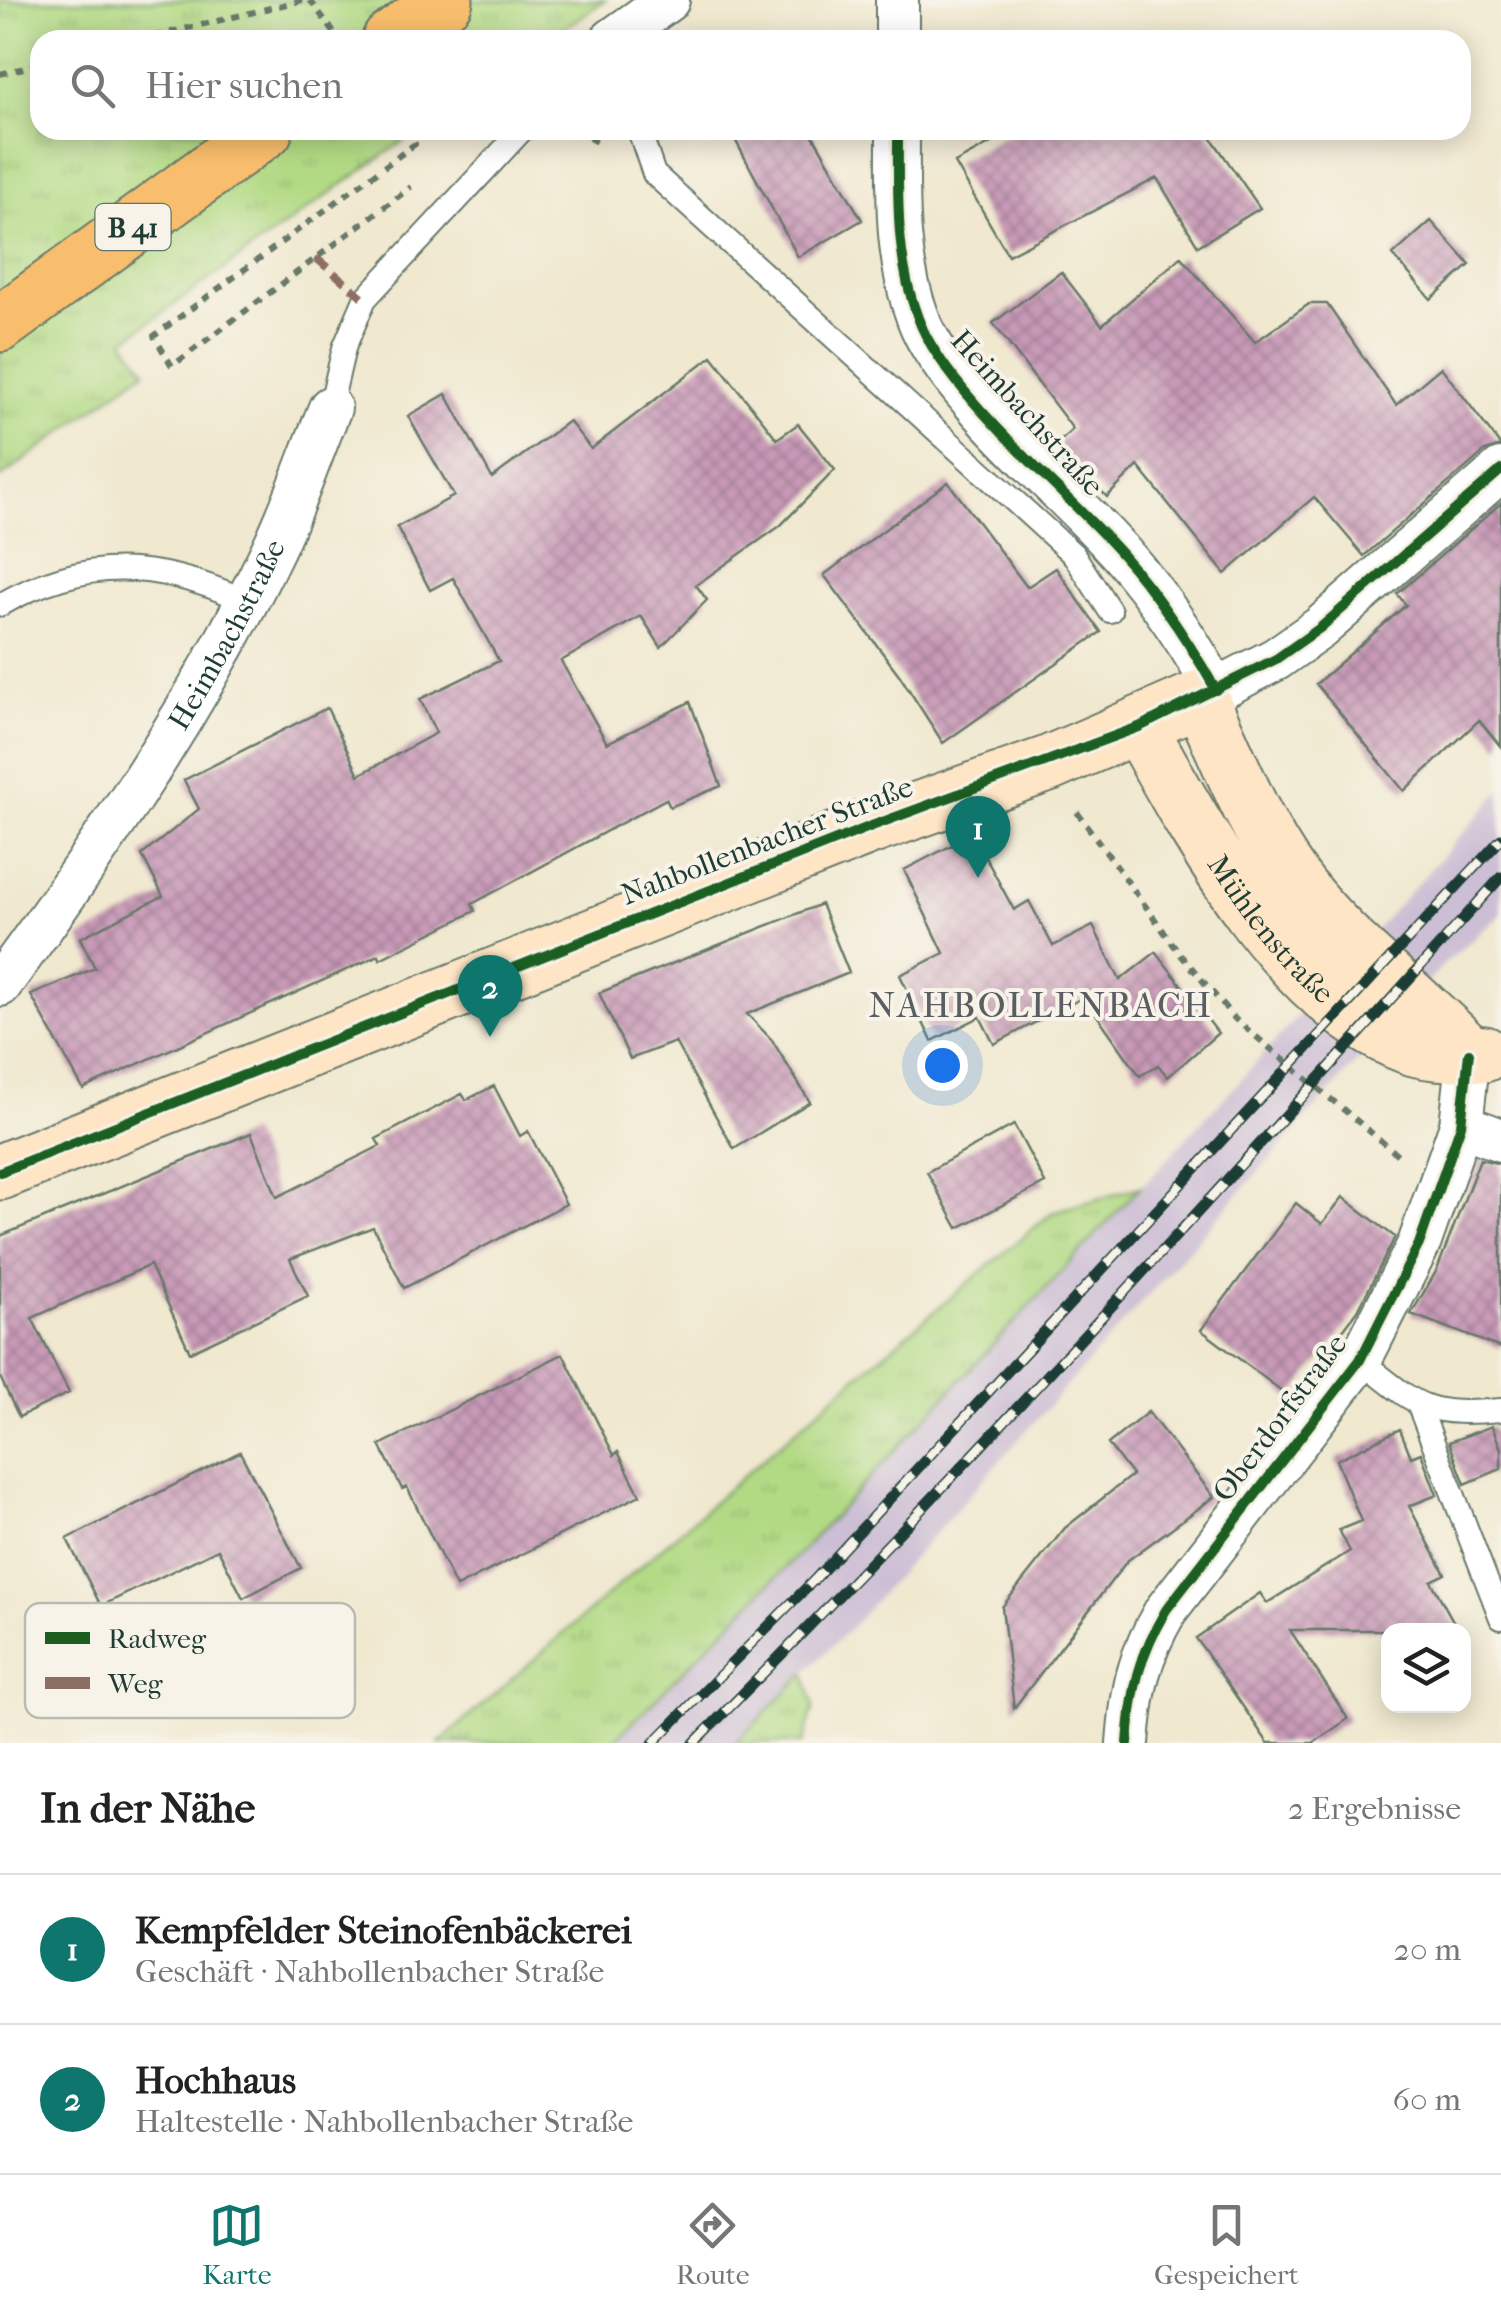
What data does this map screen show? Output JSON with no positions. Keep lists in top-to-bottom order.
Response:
{
  "streets": {
    "main road": ["B 41"],
    "street": [
      "Heimbachstraße",
      "Nahbollenbacher Straße",
      "Mühlenstraße",
      "Oberdorfstraße"
    ]
  },
  "crossings": [
    ["Heimbachstraße", "Nahbollenbacher Straße"],
    ["Heimbachstraße", "Mühlenstraße"],
    ["Nahbollenbacher Straße", "Mühlenstraße"],
    ["Mühlenstraße", "Oberdorfstraße"]
  ],
  "districts": ["NAHBOLLENBACH"],
  "legend": ["Radweg", "Weg"],
  "page": {
    "search": "Hier suchen",
    "pins": ["1", "2"],
    "heading": ["In der Nähe", "2 Ergebnisse"],
    "list": [
      {
        "mark": "1",
        "name": "Kempfelder Steinofenbäckerei",
        "note": "Geschäft · Nahbollenbacher Straße",
        "value": "20 m"
      },
      {
        "mark": "2",
        "name": "Hochhaus",
        "note": "Haltestelle · Nahbollenbacher Straße",
        "value": "60 m"
      }
    ],
    "nav": ["Karte", "Route", "Gespeichert"]
  }
}
